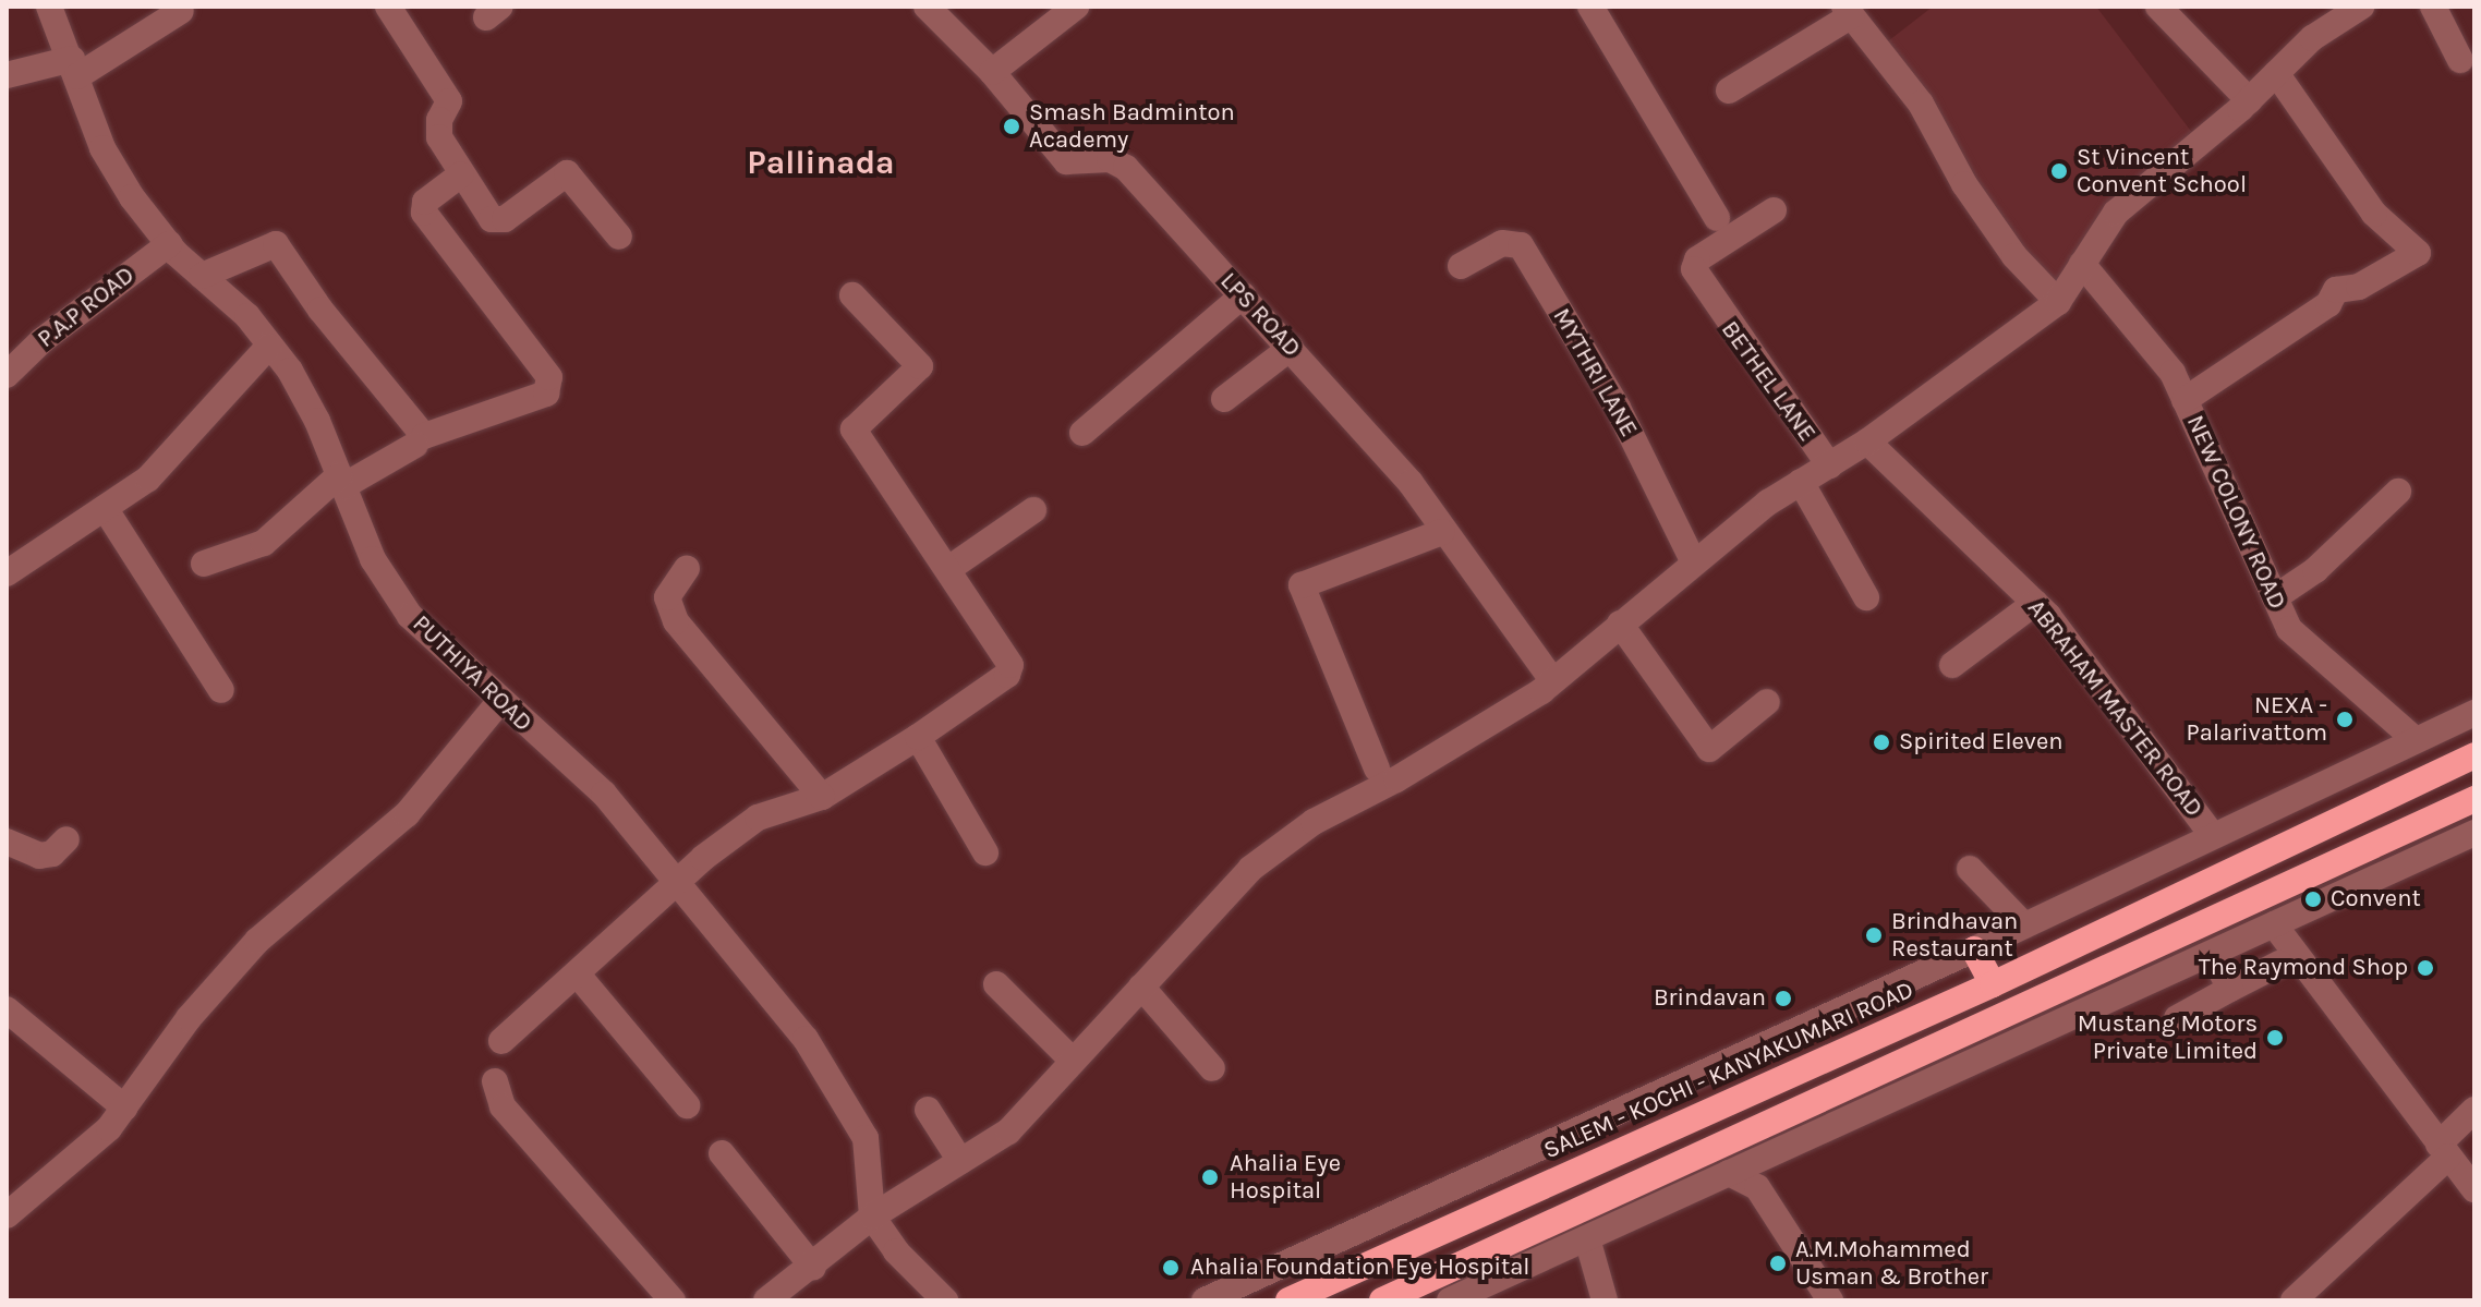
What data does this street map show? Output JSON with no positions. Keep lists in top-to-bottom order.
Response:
{
  "streets": {
    "highway": ["SALEM - KOCHI - KANYAKUMARI ROAD"],
    "street": [
      "P.A.P ROAD",
      "LPS ROAD",
      "MYTHRI LANE",
      "BETHEL LANE",
      "NEW COLONY ROAD",
      "PUTHIYA ROAD",
      "ABRAHAM MASTER ROAD"
    ]
  },
  "crossings": [
    ["P.A.P ROAD", "PUTHIYA ROAD"]
  ],
  "districts": ["Pallinada"],
  "places": [
    "Smash Badminton Academy",
    "St Vincent Convent School",
    "NEXA - Palarivattom",
    "Spirited Eleven",
    "Convent",
    "Brindhavan Restaurant",
    "The Raymond Shop",
    "Brindavan",
    "Mustang Motors Private Limited",
    "Ahalia Eye Hospital",
    "A.M.Mohammed Usman & Brother",
    "Ahalia Foundation Eye Hospital"
  ]
}
